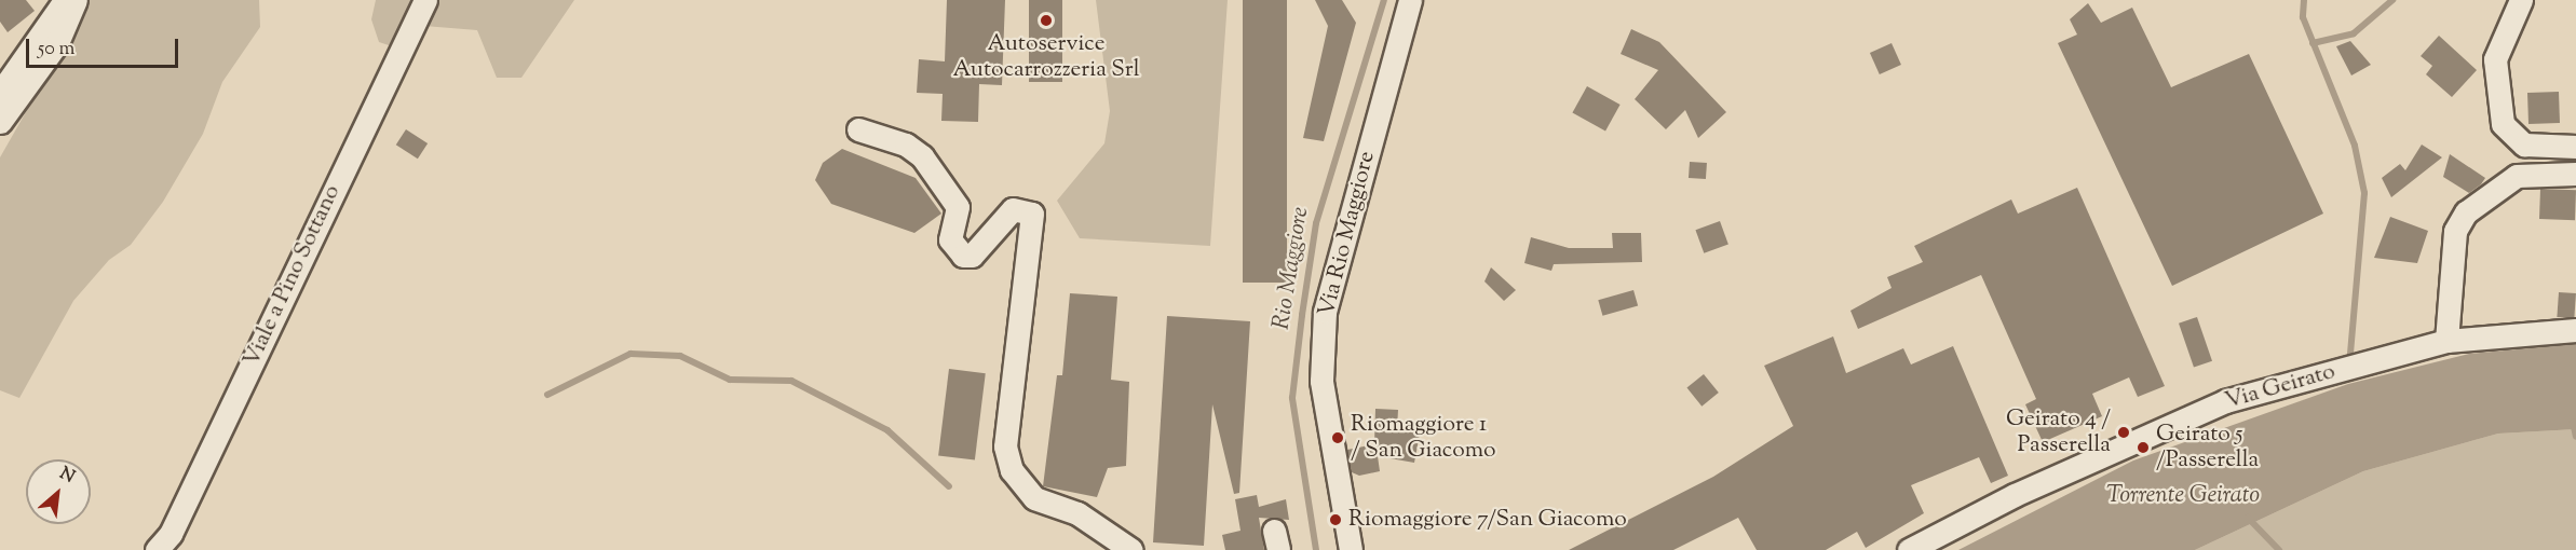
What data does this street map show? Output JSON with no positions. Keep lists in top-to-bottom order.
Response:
{
  "streets": {
    "street": ["Via Rio Maggiore", "Viale a Pino Sottano", "Via Geirato"]
  },
  "water": ["Rio Maggiore", "Torrente Geirato"],
  "places": [
    "Autoservice Autocarrozzeria Srl",
    "Geirato 4 / Passerella",
    "Riomaggiore 1 / San Giacomo",
    "Geirato 5 /Passerella",
    "Riomaggiore 7/San Giacomo"
  ],
  "scale_bar": "50 m",
  "north": "top right"
}
